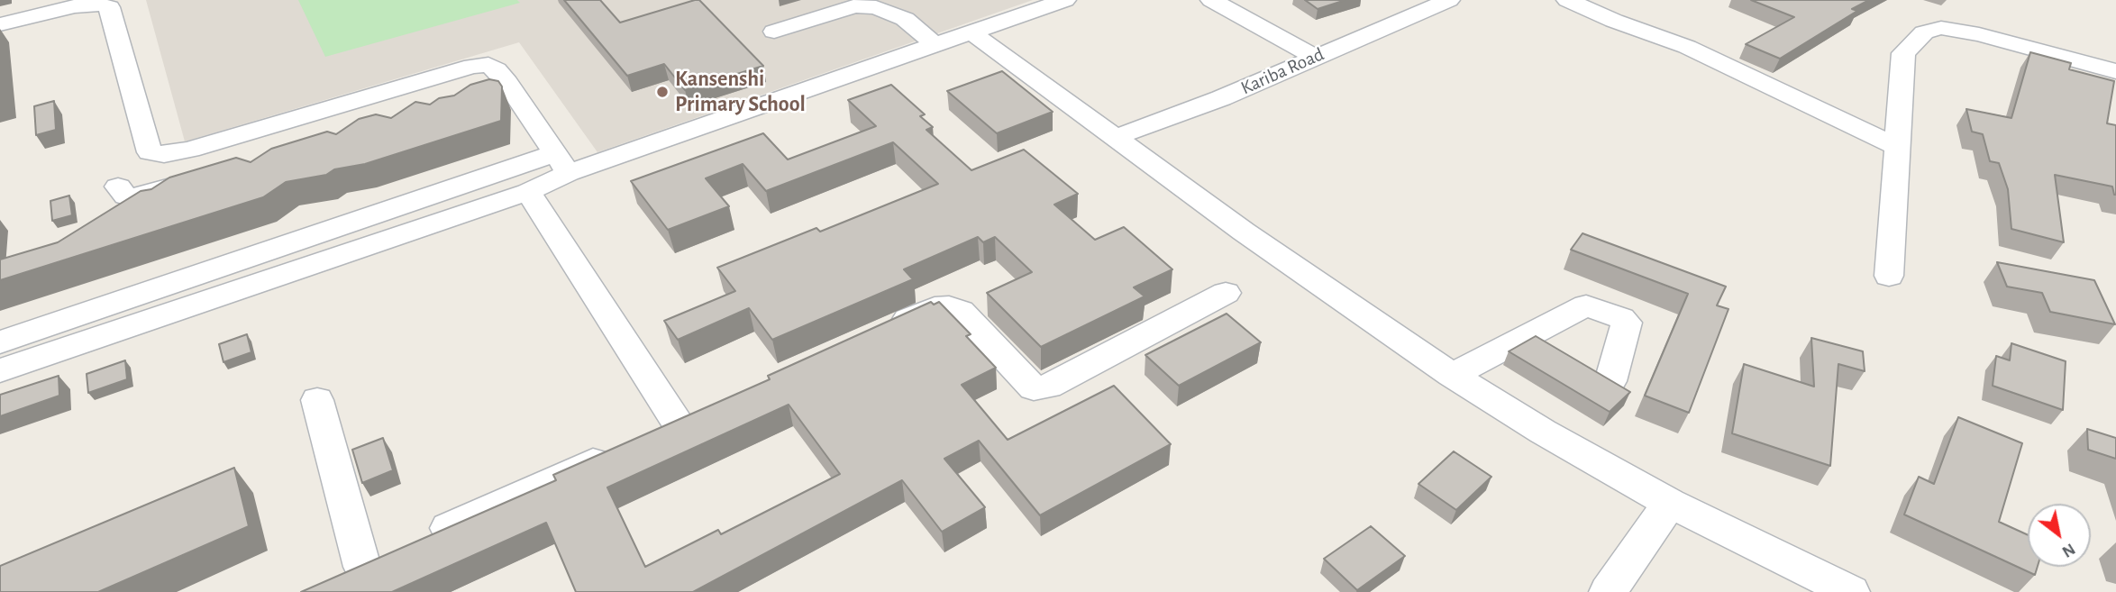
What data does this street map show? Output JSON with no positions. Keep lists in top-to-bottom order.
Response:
{
  "streets": {
    "street": ["Kariba Road"]
  },
  "places": ["Kansenshi Primary School"],
  "north": "bottom right"
}
